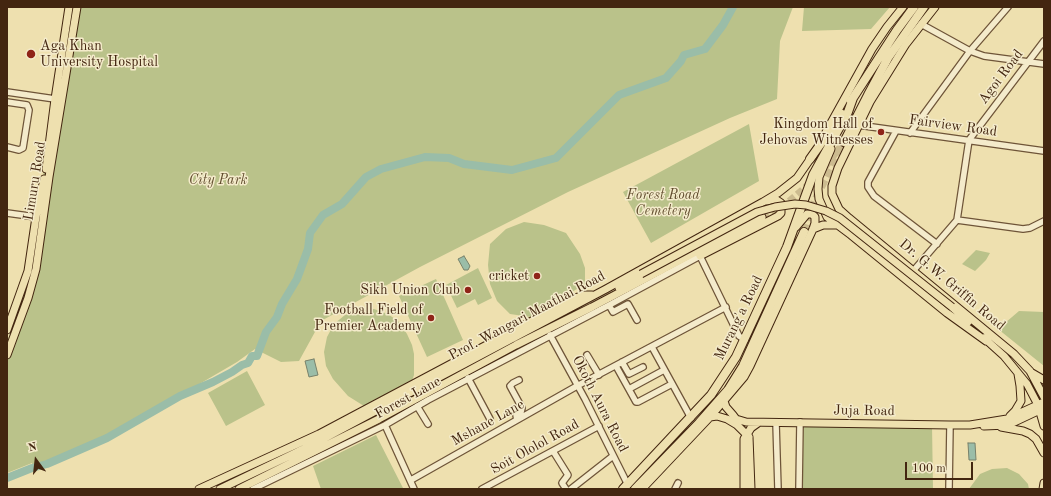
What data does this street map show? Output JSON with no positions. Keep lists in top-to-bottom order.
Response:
{
  "streets": {
    "highway": ["Prof. Wangari Maathai Road", "Murang'a Road"],
    "main road": ["Limuru Road", "Dr. G.W. Griffin Road", "Juja Road"],
    "street": [
      "Agoi Road",
      "Fairview Road",
      "Forest Lane",
      "Okoth Aura Road",
      "Mshane Lane",
      "Soit Ololol Road"
    ]
  },
  "crossings": [
    ["Agoi Road", "Fairview Road"],
    ["Fairview Road", "Dr. G.W. Griffin Road"],
    ["Dr. G.W. Griffin Road", "Murang'a Road"],
    ["Dr. G.W. Griffin Road", "Juja Road"],
    ["Prof. Wangari Maathai Road", "Murang'a Road"],
    ["Prof. Wangari Maathai Road", "Forest Lane"],
    ["Murang'a Road", "Okoth Aura Road"],
    ["Murang'a Road", "Juja Road"],
    ["Forest Lane", "Okoth Aura Road"],
    ["Okoth Aura Road", "Mshane Lane"],
    ["Okoth Aura Road", "Soit Ololol Road"]
  ],
  "parks": ["City Park", "Forest Road Cemetery"],
  "places": [
    "Aga Khan University Hospital",
    "Kingdom Hall of Jehovas Witnesses",
    "cricket",
    "Sikh Union Club",
    "Football Field of Premier Academy"
  ],
  "scale_bar": "100 m",
  "north": "top"
}
